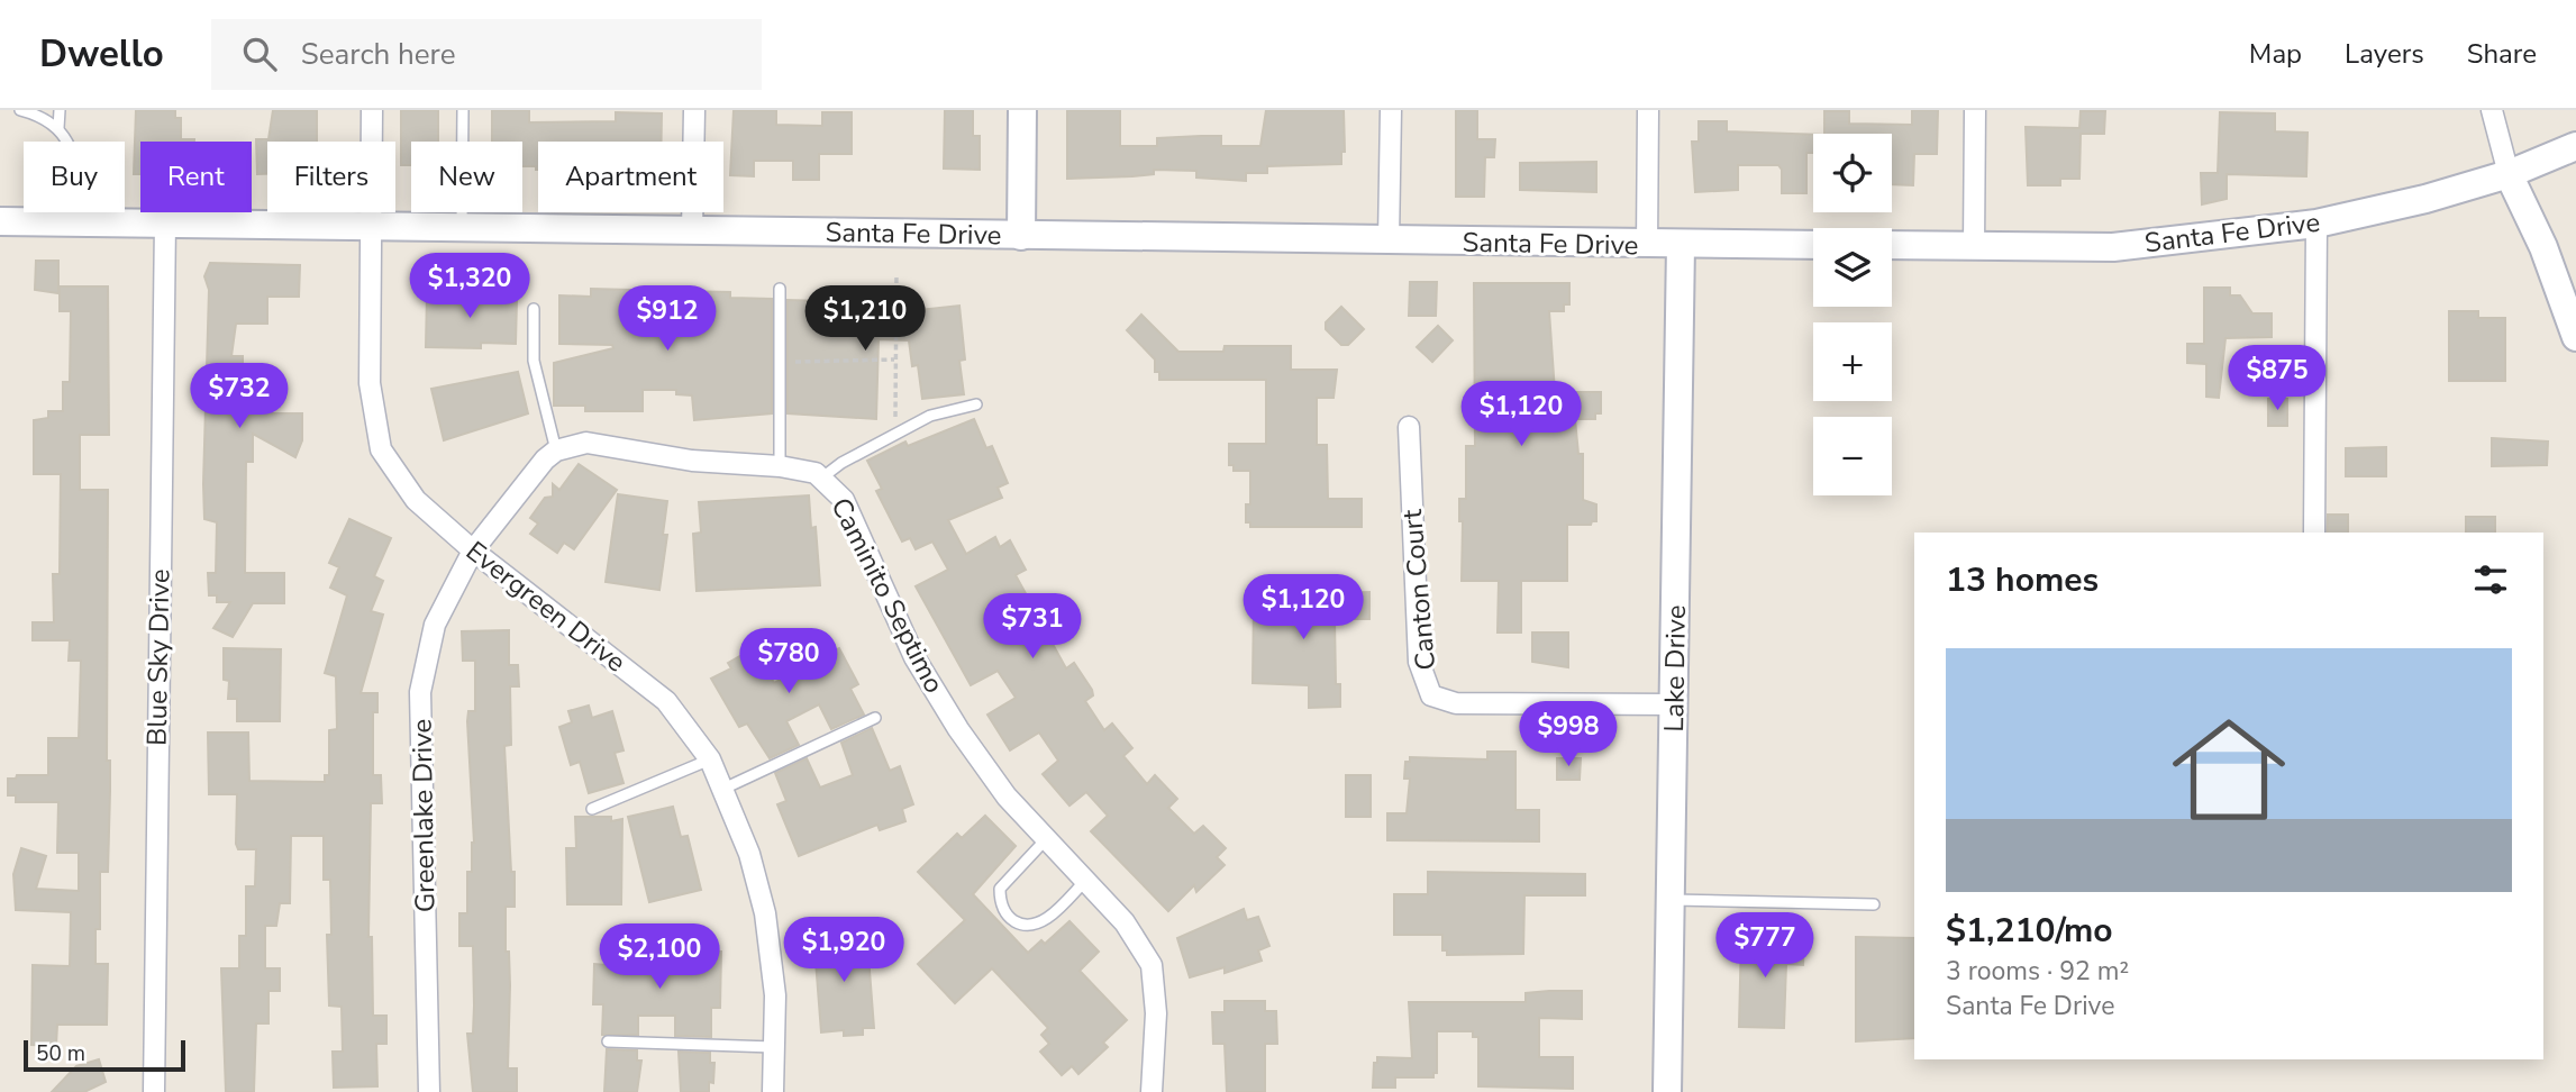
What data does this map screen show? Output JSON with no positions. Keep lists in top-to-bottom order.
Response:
{
  "streets": {
    "main road": ["Santa Fe Drive", "Lake Drive"],
    "street": [
      "Canton Court",
      "Caminito Septimo",
      "Evergreen Drive",
      "Blue Sky Drive",
      "Greenlake Drive"
    ]
  },
  "crossings": [
    ["Santa Fe Drive", "Evergreen Drive"],
    ["Santa Fe Drive", "Blue Sky Drive"],
    ["Santa Fe Drive", "Lake Drive"],
    ["Canton Court", "Lake Drive"],
    ["Evergreen Drive", "Greenlake Drive"]
  ],
  "scale_bar": "50 m",
  "page": {
    "header": "Dwello",
    "search": "Search here",
    "nav": ["Map", "Layers", "Share"],
    "map_buttons": ["+", "−"],
    "chip": [
      "Buy",
      "Rent",
      "Filters",
      "New",
      "Apartment"
    ],
    "price": [
      "$1,320",
      "$912",
      "$1,210",
      "$875",
      "$732",
      "$1,120",
      "$1,120",
      "$731",
      "$780",
      "$998",
      "$777",
      "$1,920",
      "$2,100"
    ],
    "heading": "13 homes",
    "list": [
      {
        "name": "$1,210/mo",
        "note": "3 rooms · 92 m² · Santa Fe Drive"
      }
    ],
    "scale": "50 m"
  }
}
